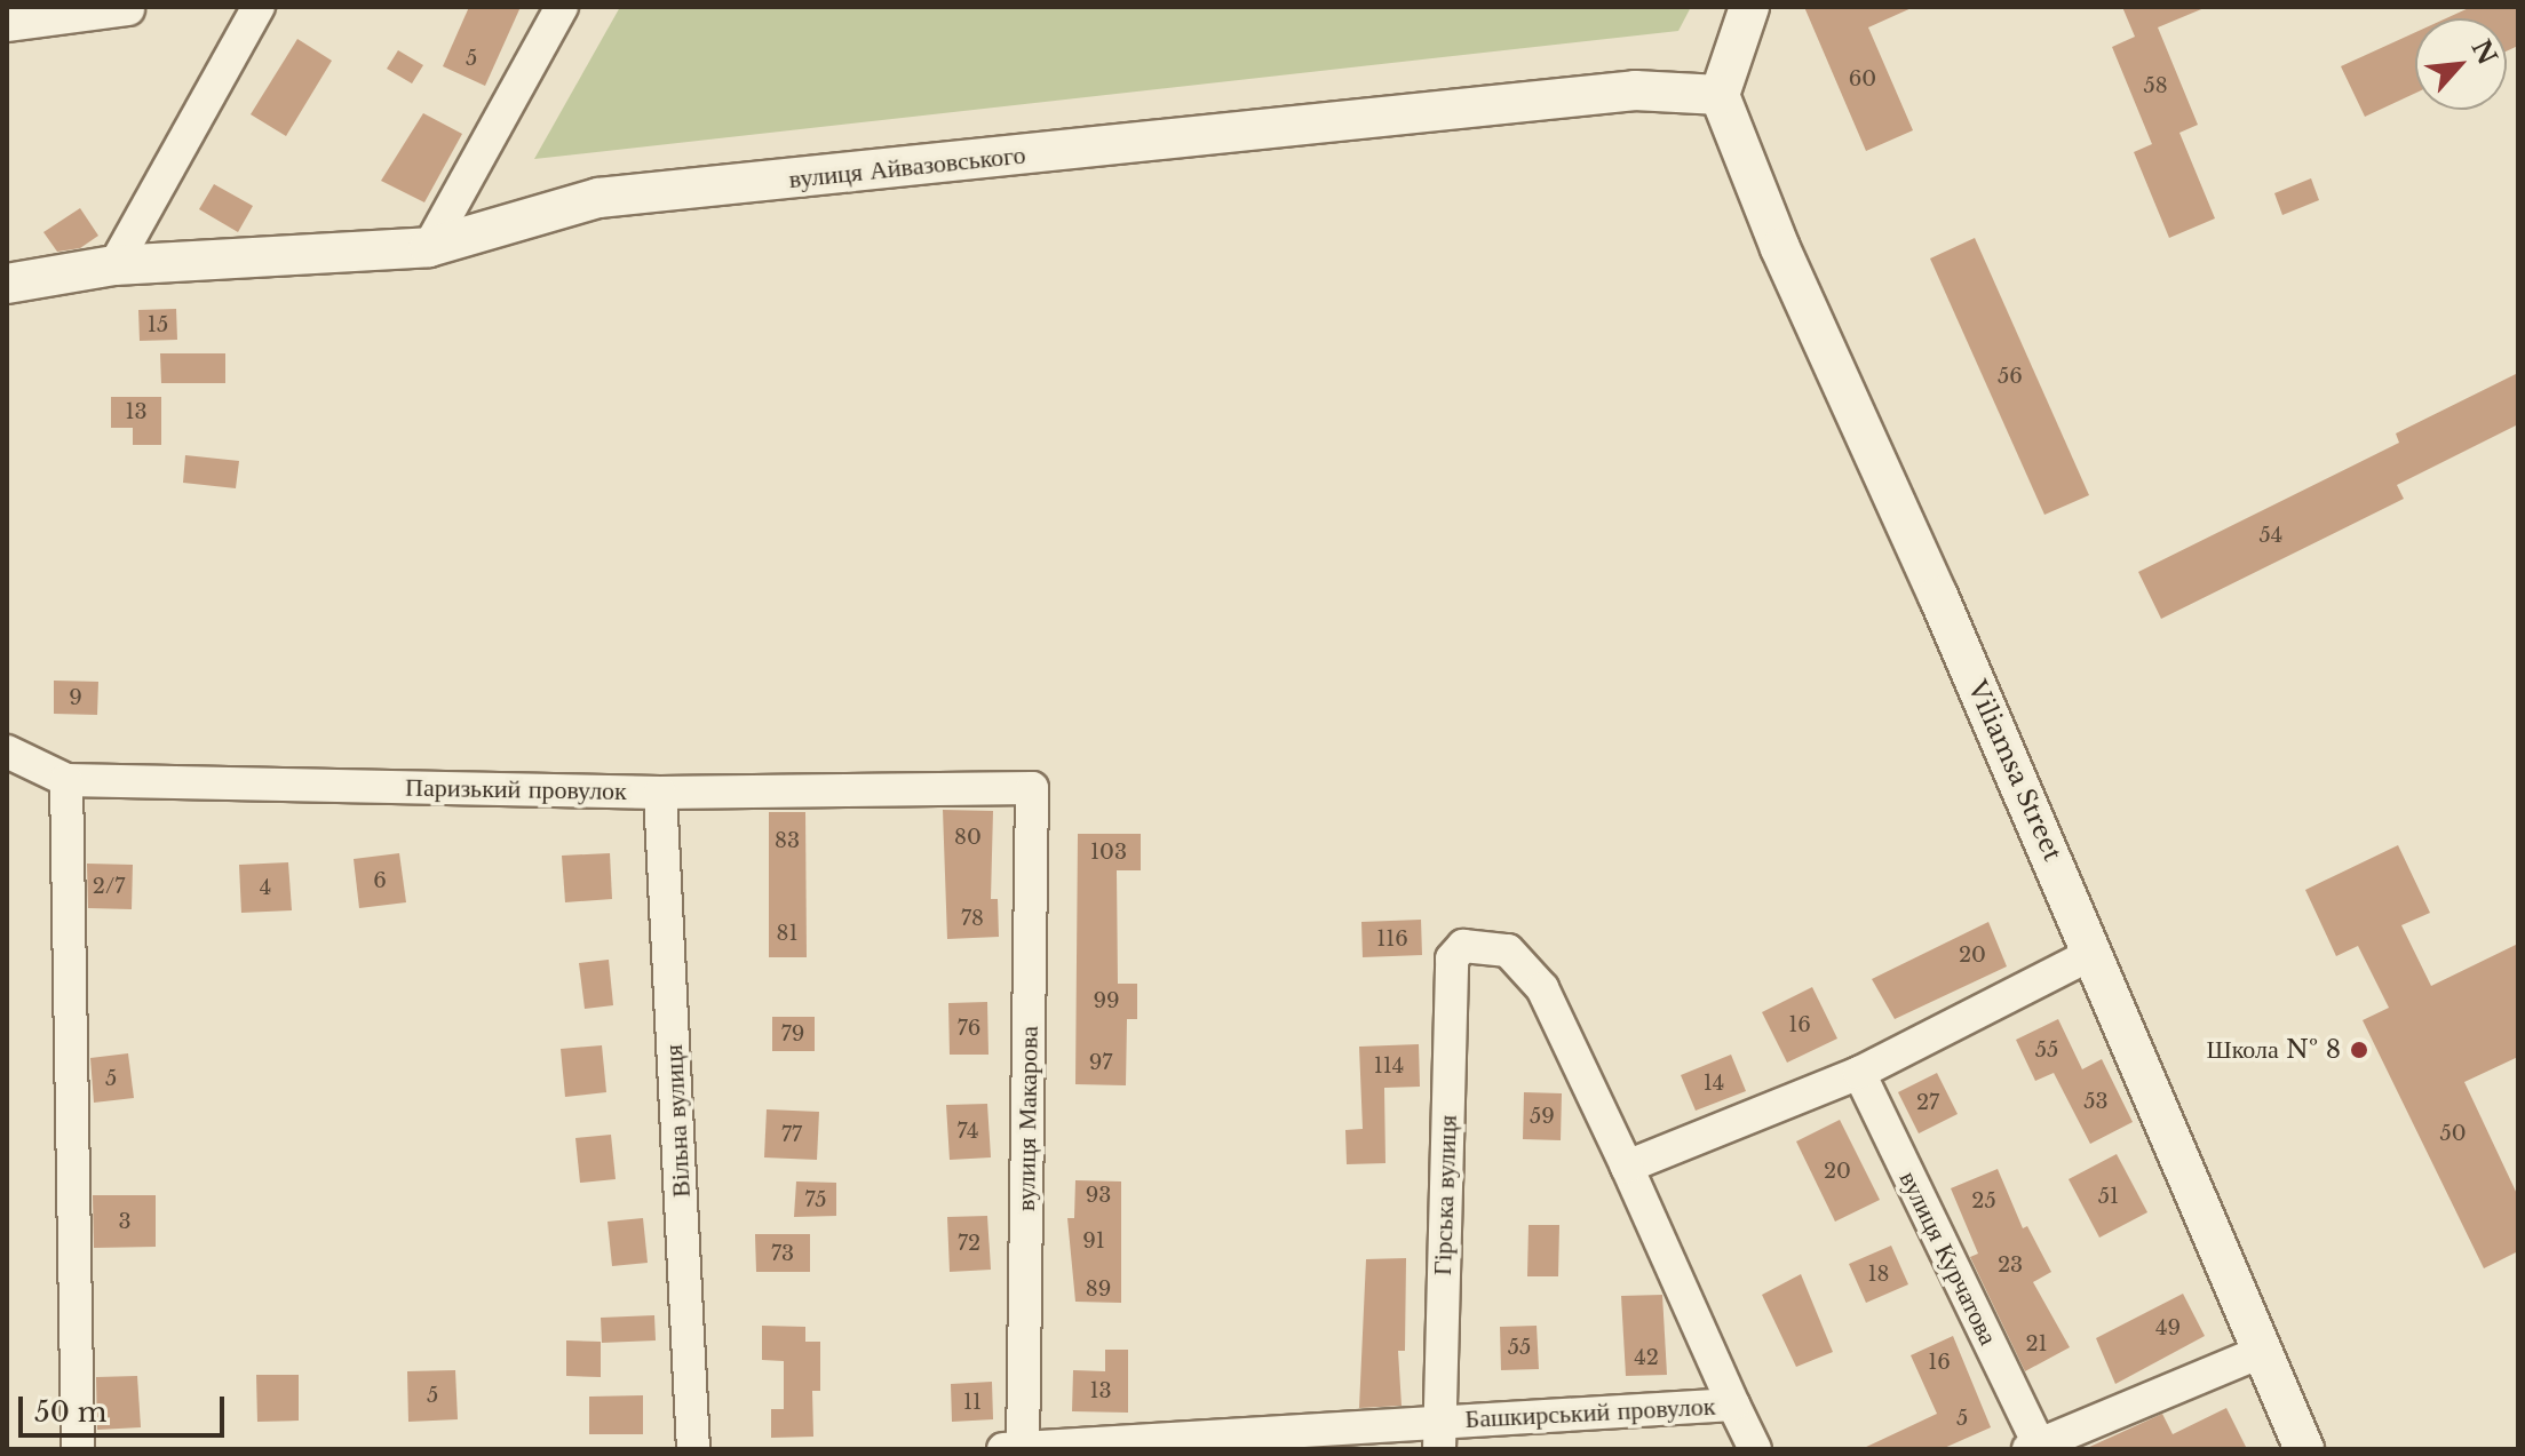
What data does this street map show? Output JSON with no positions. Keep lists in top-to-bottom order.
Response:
{
  "streets": {
    "street": [
      "вулиця Айвазовського",
      "Viliamsa Street",
      "Паризький провулок",
      "вулиця Макарова",
      "Вільна вулиця",
      "Гірська вулиця",
      "вулиця Курчатова",
      "Башкирський провулок"
    ]
  },
  "crossings": [
    ["вулиця Айвазовського", "Viliamsa Street"],
    ["Паризький провулок", "вулиця Макарова"],
    ["Паризький провулок", "Вільна вулиця"],
    ["вулиця Макарова", "Башкирський провулок"],
    ["Гірська вулиця", "Башкирський провулок"]
  ],
  "places": ["Школа № 8"],
  "house_numbers": [
    "5",
    "60",
    "58",
    "15",
    "56",
    "13",
    "54",
    "9",
    "80",
    "83",
    "103",
    "6",
    "2/7",
    "4",
    "78",
    "81",
    "116",
    "20",
    "99",
    "16",
    "76",
    "79",
    "55",
    "97",
    "114",
    "5",
    "14",
    "53",
    "27",
    "59",
    "74",
    "50",
    "77",
    "20",
    "93",
    "51",
    "75",
    "25",
    "3",
    "91",
    "72",
    "73",
    "23",
    "18",
    "89",
    "49",
    "21",
    "55",
    "42",
    "16",
    "13",
    "5",
    "11",
    "5"
  ],
  "scale_bar": "50 m",
  "north": "top right"
}
